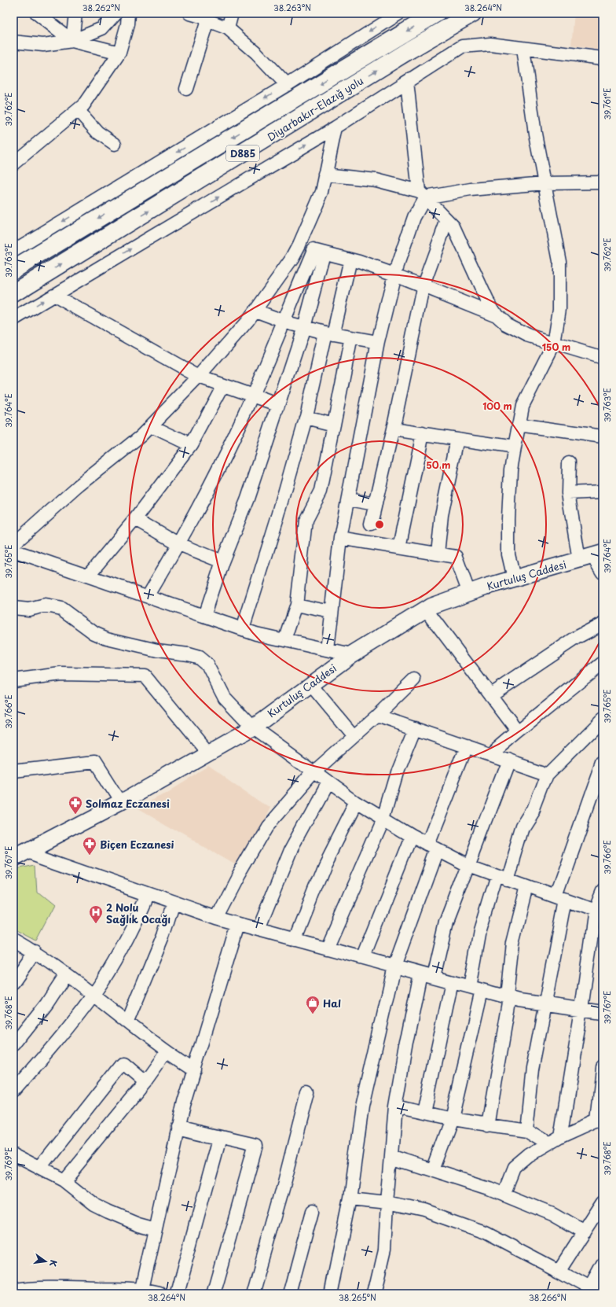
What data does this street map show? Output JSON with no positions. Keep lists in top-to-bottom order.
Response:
{
  "streets": {
    "highway": ["Diyarbakır-Elazığ yolu", "D885"],
    "main road": ["Kurtuluş Caddesi"]
  },
  "places": {
    "pharmacy": ["Solmaz Eczanesi", "Biçen Eczanesi"],
    "hospital": ["2 Nolu Sağlık Ocağı"],
    "shop": ["Hal"]
  },
  "north": "right",
  "coordinates": [
    "38.262°N",
    "38.263°N",
    "38.264°N",
    "39.761°E",
    "39.762°E",
    "39.763°E",
    "39.764°E",
    "39.765°E",
    "39.766°E",
    "39.767°E",
    "39.768°E",
    "39.769°E",
    "38.265°N",
    "38.266°N"
  ],
  "rings": ["150 m", "100 m", "50 m"]
}
